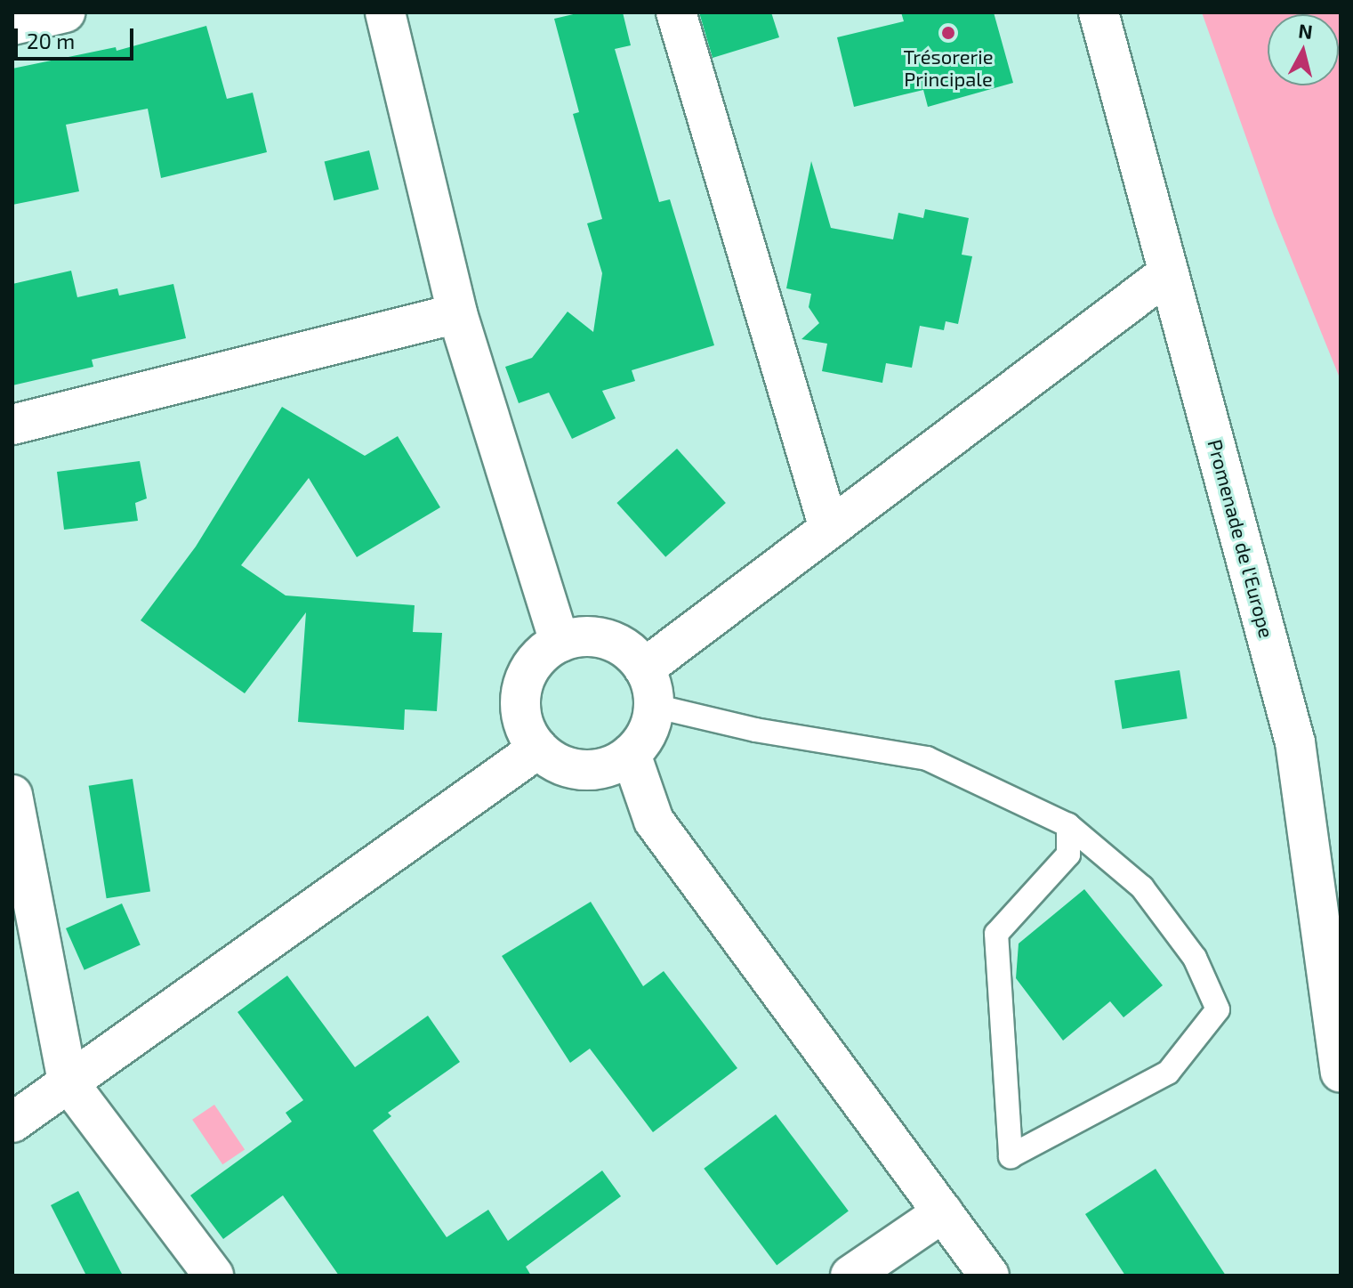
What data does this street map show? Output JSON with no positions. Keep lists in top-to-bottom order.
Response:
{
  "streets": {
    "street": ["Promenade de l'Europe"]
  },
  "places": ["Trésorerie Principale"],
  "scale_bar": "20 m",
  "north": "top"
}
